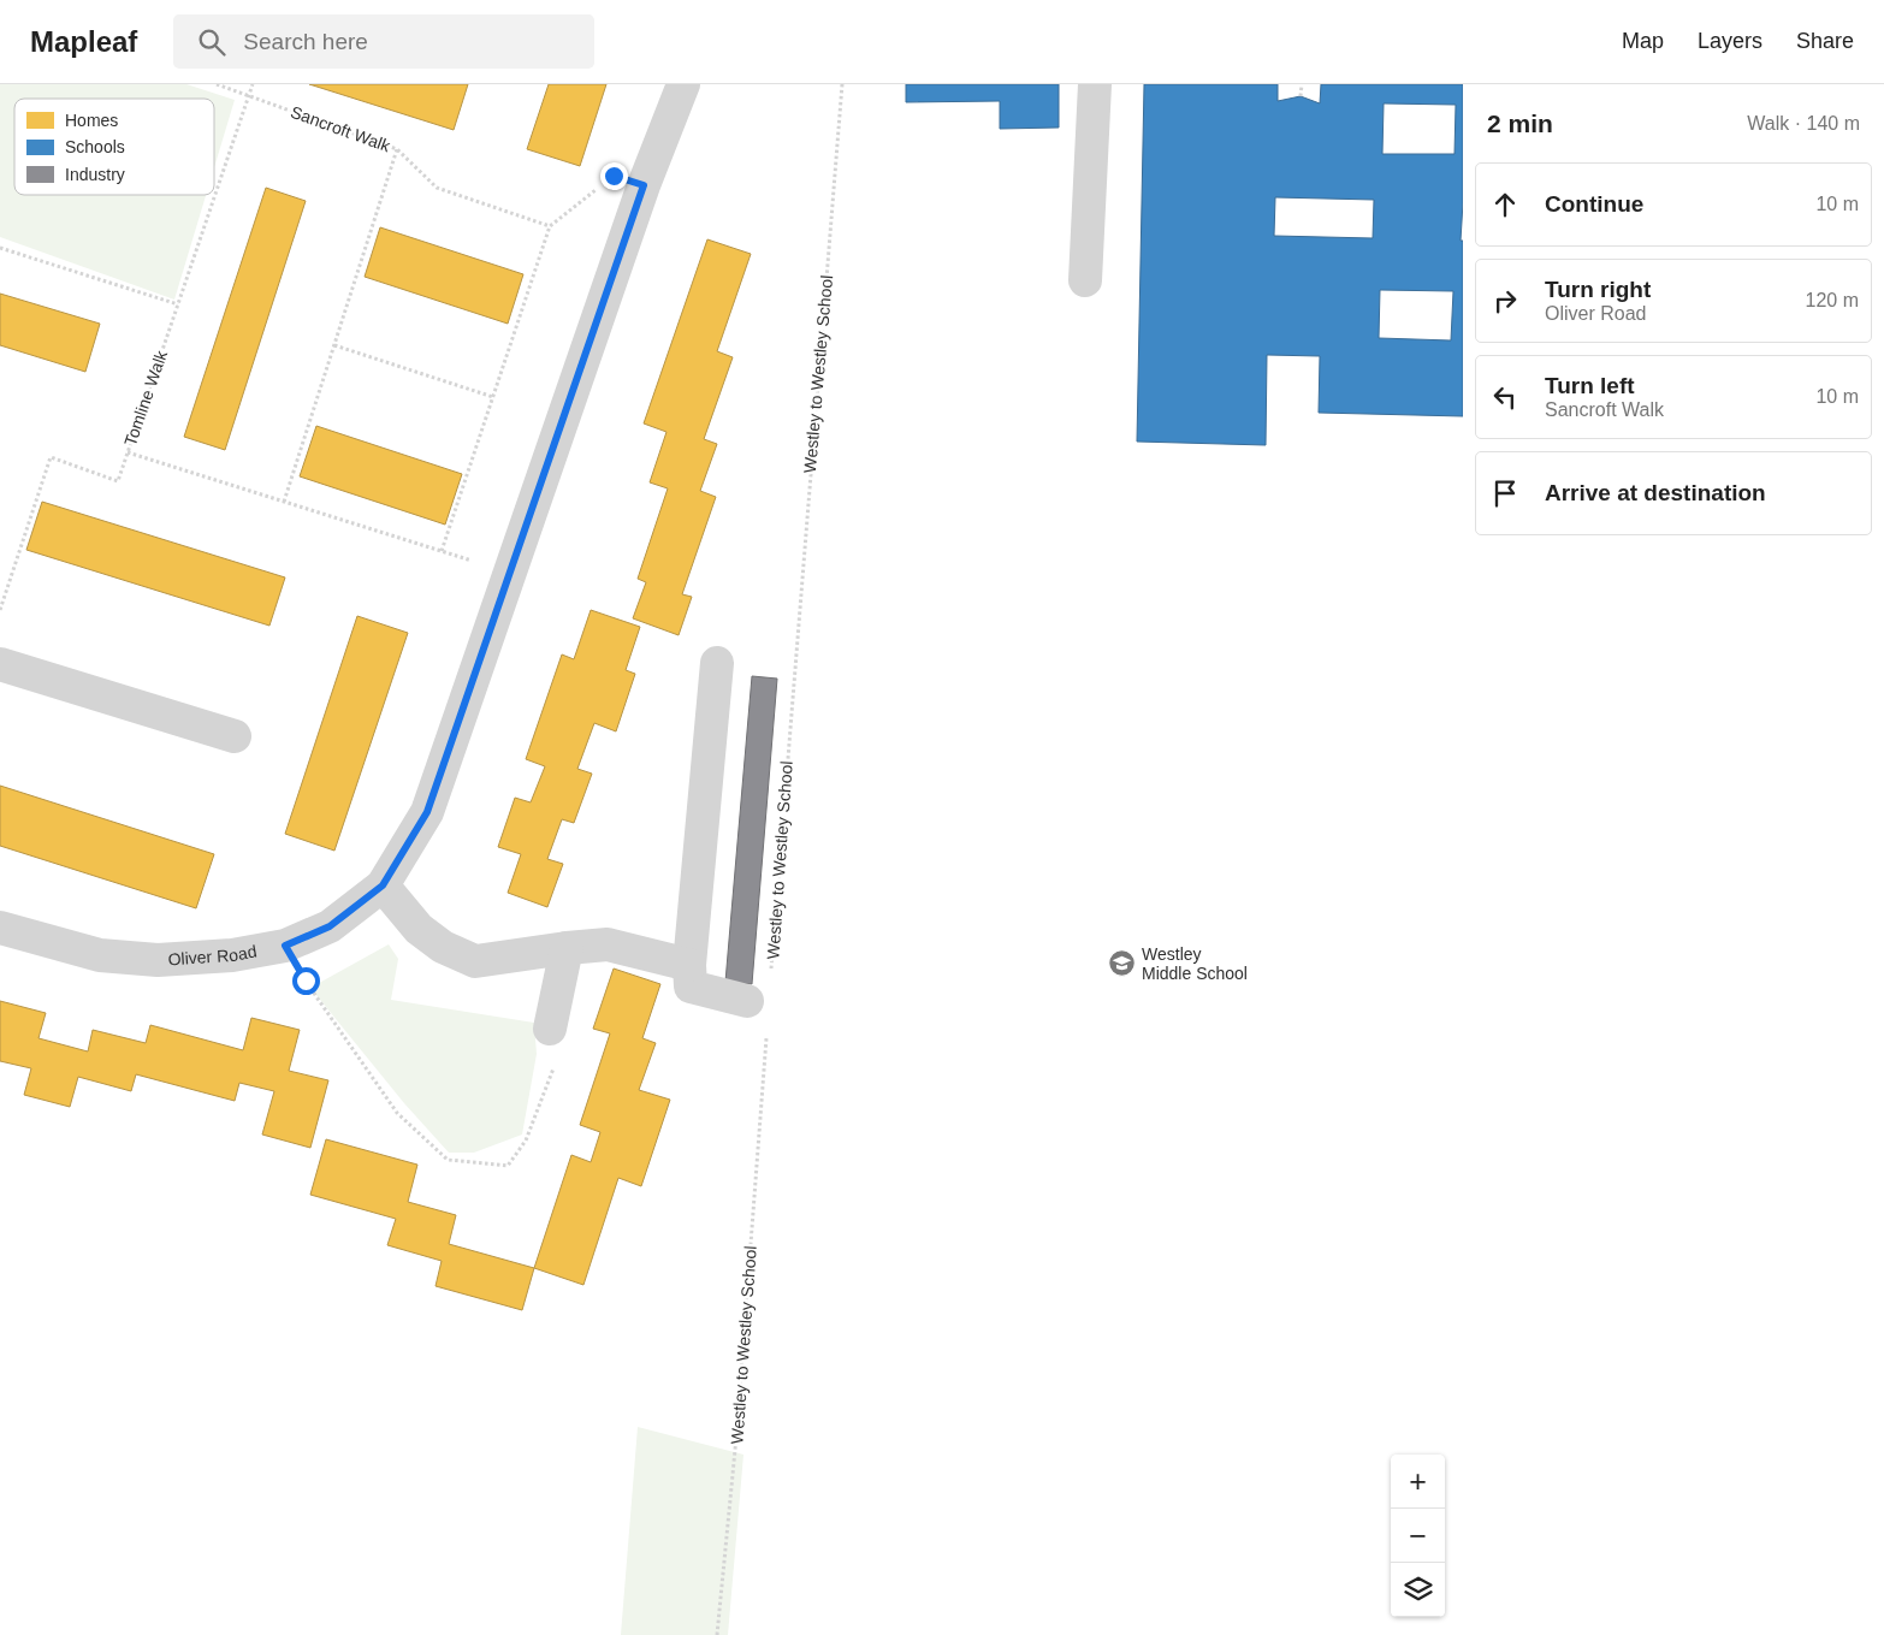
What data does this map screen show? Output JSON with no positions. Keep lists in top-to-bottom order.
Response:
{
  "streets": {
    "street": ["Oliver Road"],
    "path": ["Sancroft Walk", "Westley to Westley School", "Tomline Walk"]
  },
  "crossings": [
    ["Sancroft Walk", "Tomline Walk"]
  ],
  "places": {
    "school or university": ["Westley Middle School"]
  },
  "legend": ["Homes", "Schools", "Industry"],
  "page": {
    "header": "Mapleaf",
    "search": "Search here",
    "nav": ["Map", "Layers", "Share"],
    "heading": ["2 min", "Walk · 140 m"],
    "list": [
      ["Continue", "10 m"],
      ["Turn right", "Oliver Road", "120 m"],
      ["Turn left", "Sancroft Walk", "10 m"],
      "Arrive at destination"
    ],
    "map_buttons": ["+", "−"]
  }
}
